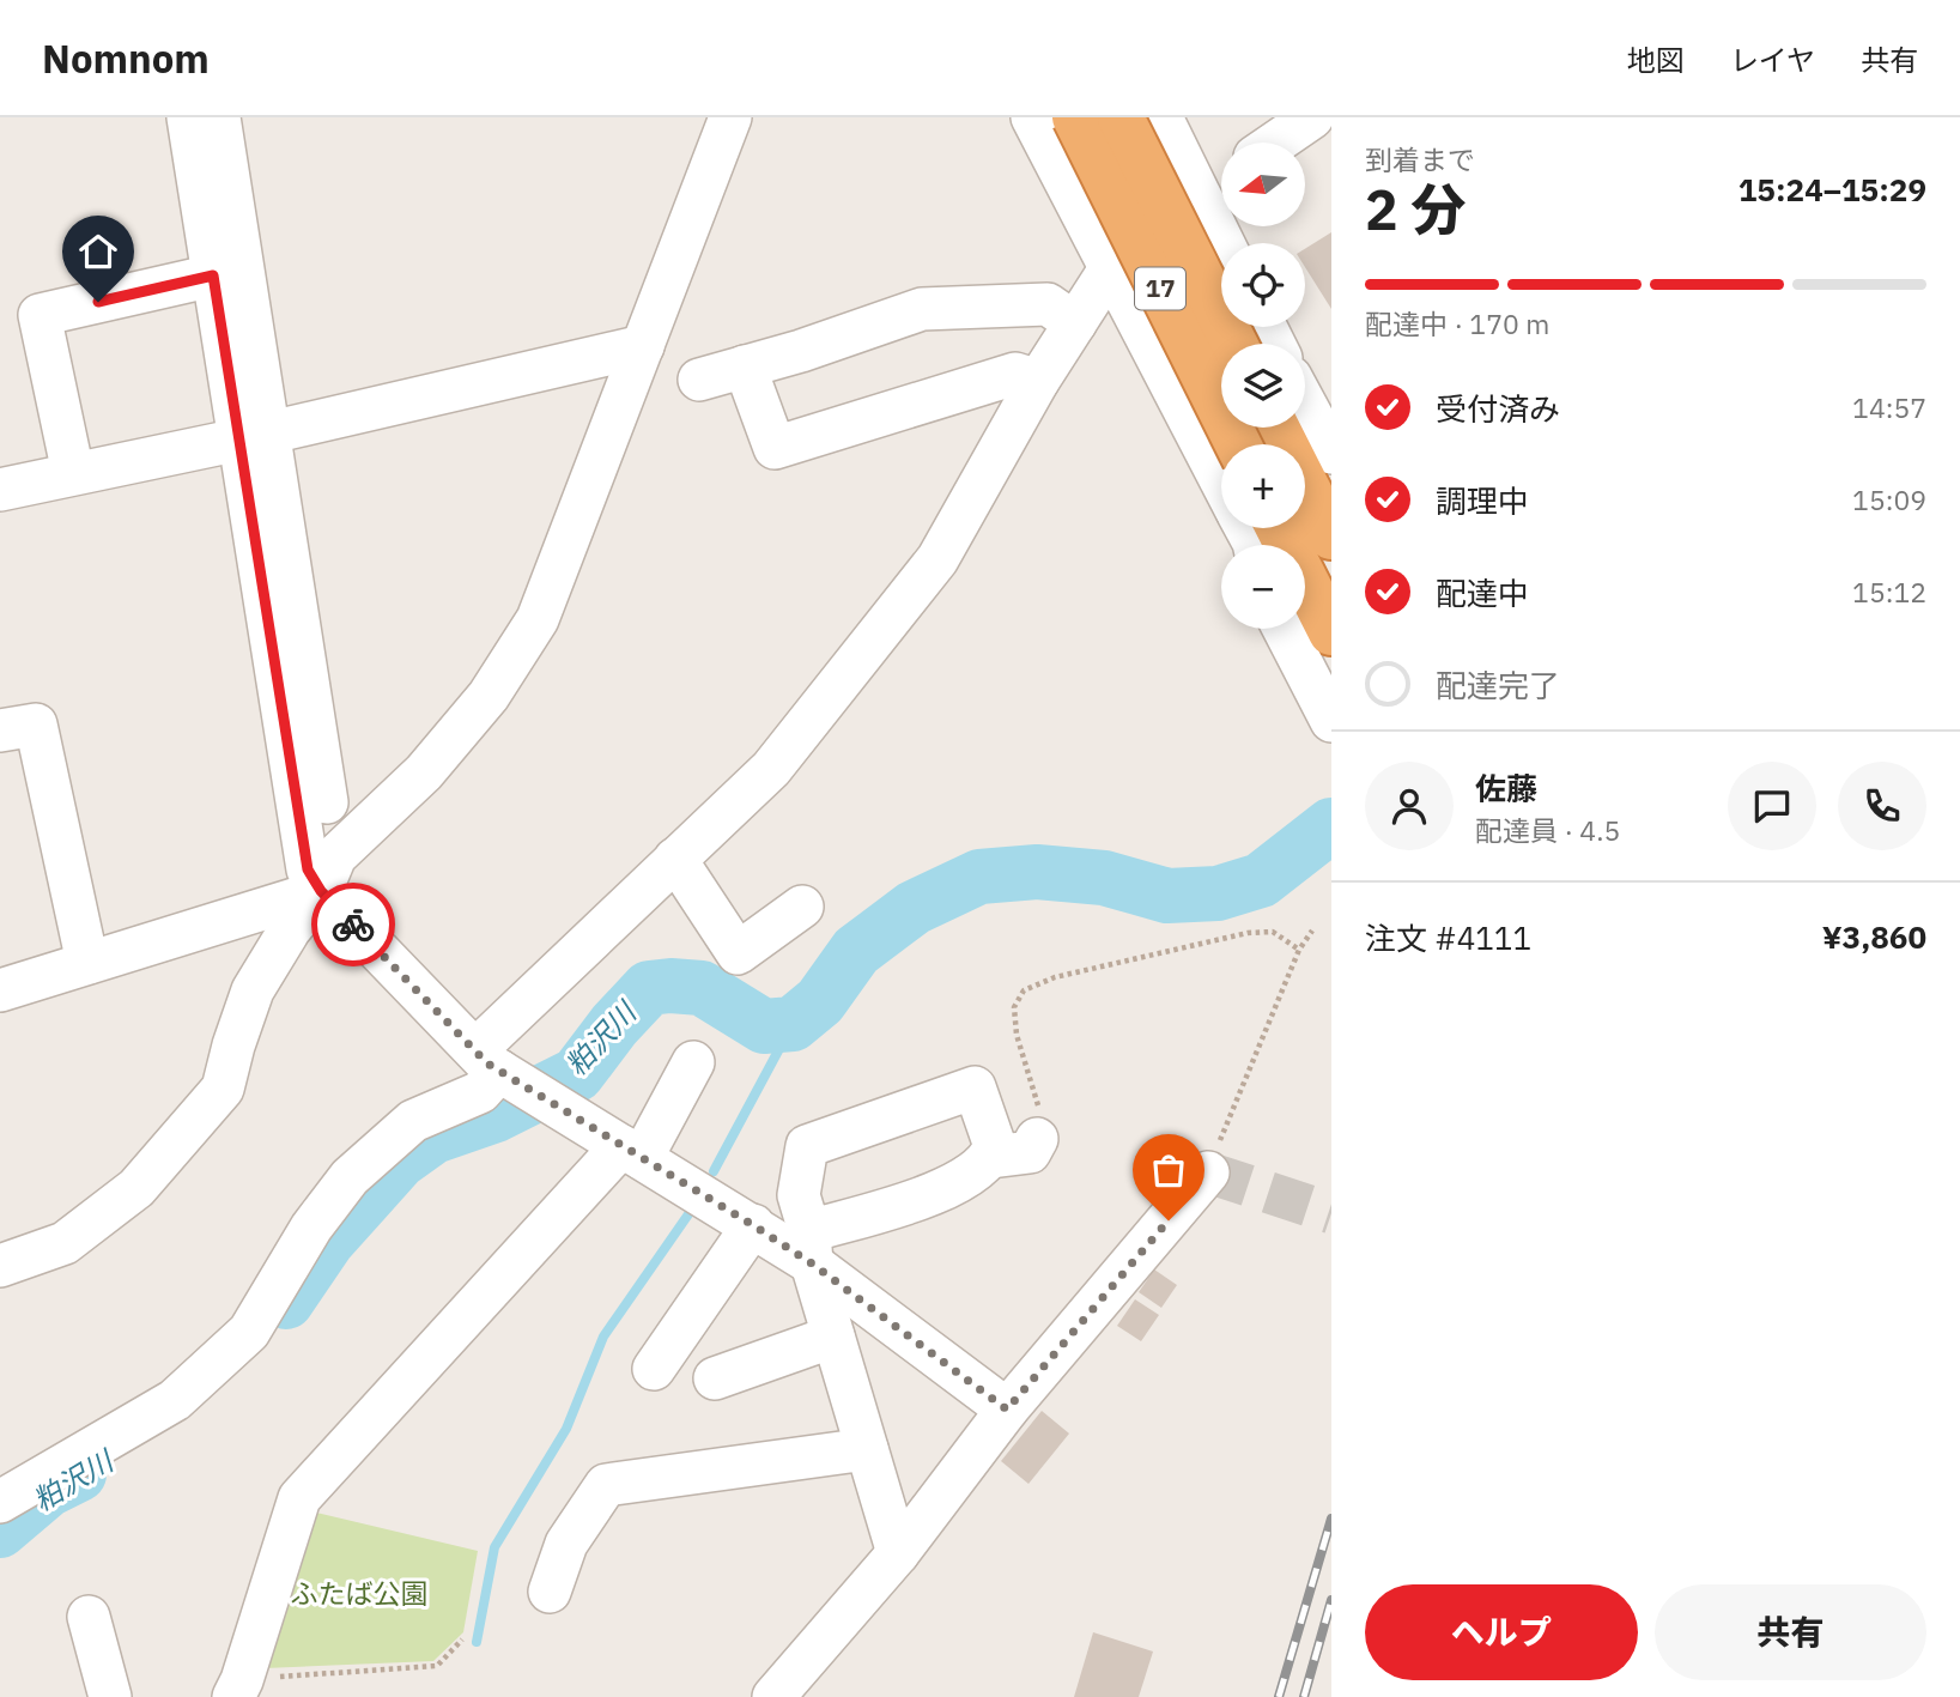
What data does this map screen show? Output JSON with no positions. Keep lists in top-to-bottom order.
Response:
{
  "streets": {
    "highway": ["17"]
  },
  "water": ["粕沢川"],
  "parks": ["ふたば公園"],
  "north": "left",
  "page": {
    "header": "Nomnom",
    "nav": ["地図", "レイヤ", "共有"],
    "heading": ["2 分", "到着まで", "15:24–15:29"],
    "panel": [
      "佐藤",
      "配達員 · 4.5",
      "注文 #4111",
      "¥3,860"
    ],
    "map_buttons": ["+", "−"],
    "bar": "配達中 · 170 m",
    "list": [
      ["受付済み", "14:57"],
      ["調理中", "15:09"],
      ["配達中", "15:12"],
      "配達完了"
    ],
    "buttons": ["ヘルプ", "共有"]
  }
}
